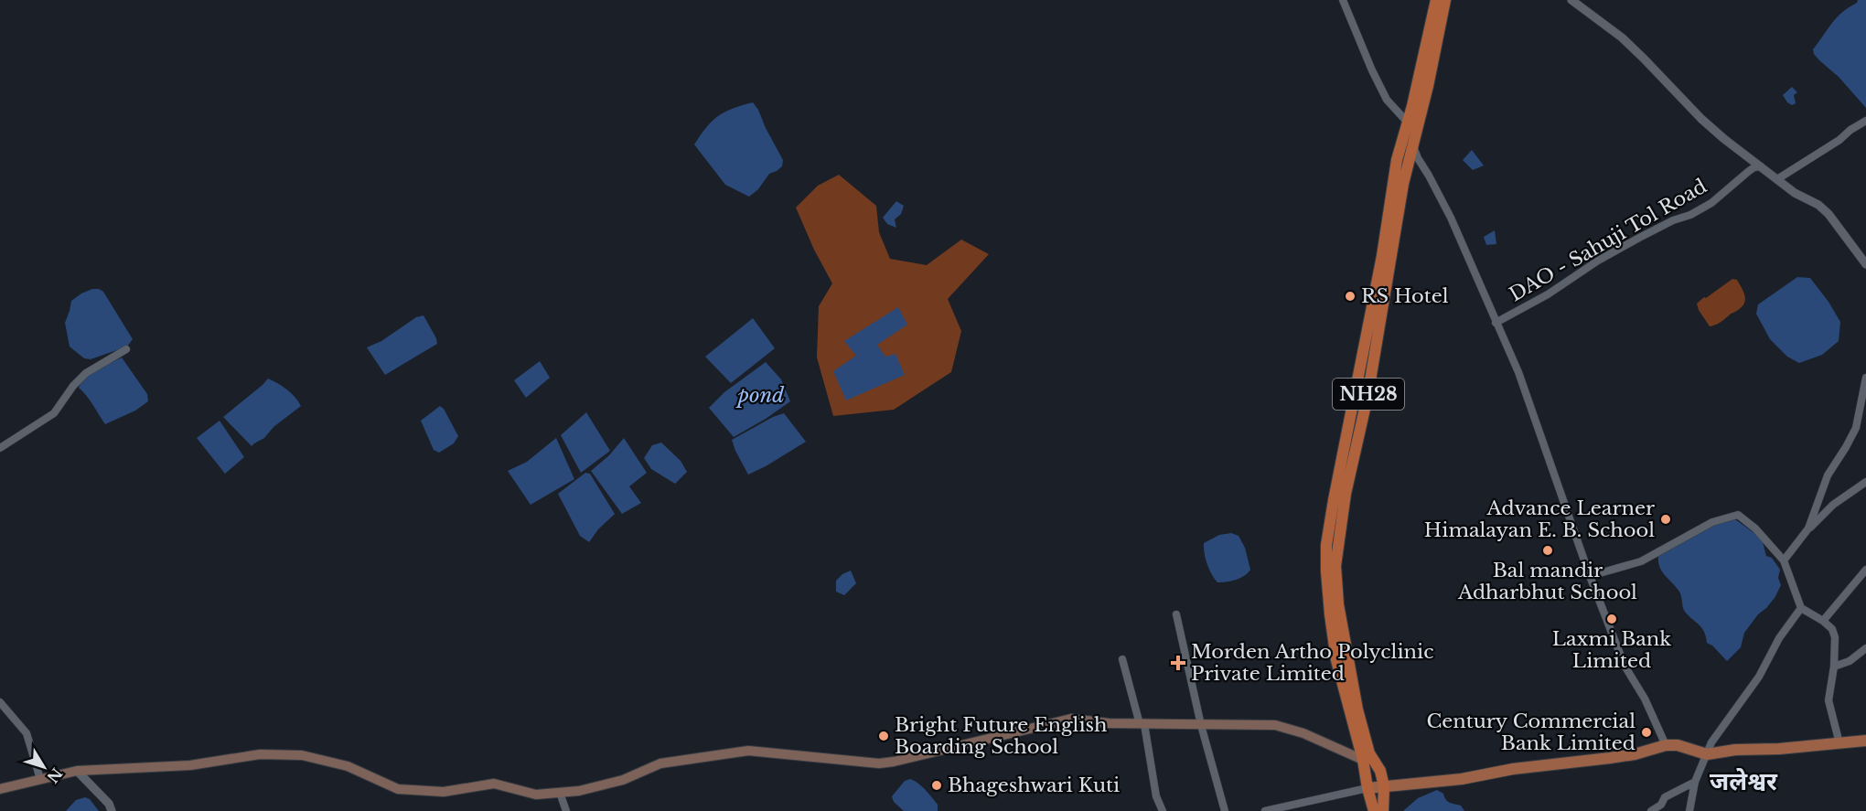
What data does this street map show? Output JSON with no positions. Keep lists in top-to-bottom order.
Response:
{
  "streets": {
    "highway": ["NH28"],
    "street": ["DAO - Sahuji Tol Road"]
  },
  "districts": ["जलेश्वर"],
  "water": ["pond"],
  "places": {
    "other": [
      "RS Hotel",
      "Advance Learner Himalayan E. B. School",
      "Bal mandir Adharbhut School",
      "Laxmi Bank Limited",
      "Century Commercial Bank Limited",
      "Bright Future English Boarding School",
      "Bhageshwari Kuti"
    ],
    "health": ["Morden Artho Polyclinic Private Limited"]
  },
  "north": "bottom right"
}
